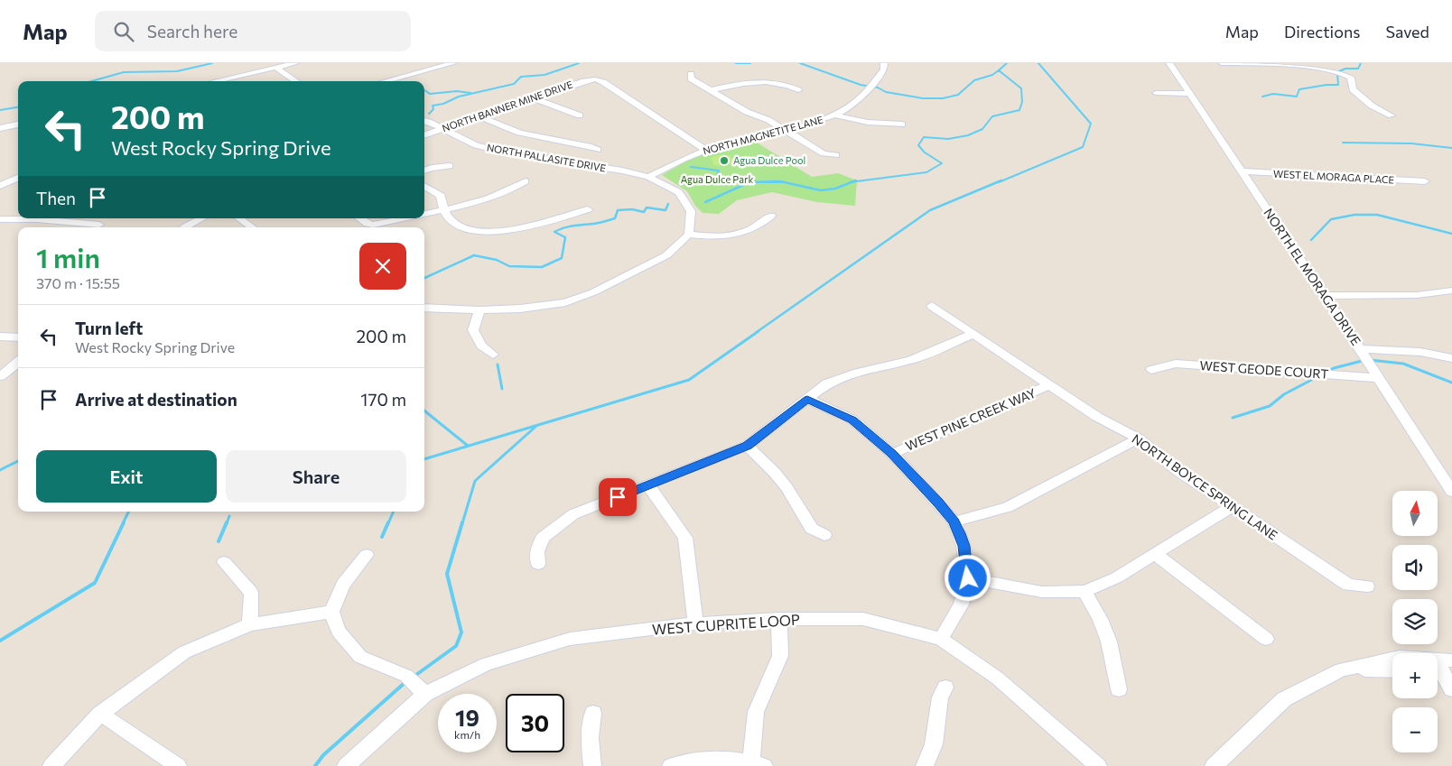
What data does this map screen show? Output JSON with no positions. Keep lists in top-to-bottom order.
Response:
{
  "streets": {
    "street": [
      "NORTH BANNER MINE DRIVE",
      "NORTH MAGNETITE LANE",
      "NORTH PALLASITE DRIVE",
      "WEST EL MORAGA PLACE",
      "NORTH EL MORAGA DRIVE",
      "WEST GEODE COURT",
      "WEST PINE CREEK WAY",
      "NORTH BOYCE SPRING LANE",
      "WEST CUPRITE LOOP"
    ]
  },
  "crossings": [
    ["NORTH BANNER MINE DRIVE", "NORTH MAGNETITE LANE"],
    ["NORTH BANNER MINE DRIVE", "NORTH PALLASITE DRIVE"],
    ["NORTH MAGNETITE LANE", "NORTH PALLASITE DRIVE"],
    ["WEST EL MORAGA PLACE", "NORTH EL MORAGA DRIVE"],
    ["NORTH EL MORAGA DRIVE", "WEST GEODE COURT"],
    ["WEST PINE CREEK WAY", "NORTH BOYCE SPRING LANE"]
  ],
  "parks": ["Agua Dulce Park"],
  "places": ["Agua Dulce Pool"],
  "north": "top",
  "page": {
    "header": "Map",
    "search": "Search here",
    "nav": ["Map", "Directions", "Saved"],
    "turn": ["200 m", "West Rocky Spring Drive"],
    "then": "Then",
    "heading": ["1 min", "370 m · 15:55"],
    "list": [
      {
        "name": "Turn left",
        "note": "West Rocky Spring Drive",
        "value": "200 m"
      },
      {
        "name": "Arrive at destination",
        "value": "170 m"
      }
    ],
    "buttons": ["Exit", "Share"],
    "map_buttons": ["+", "−"],
    "speed": "19 km/h",
    "limit": "30"
  }
}
